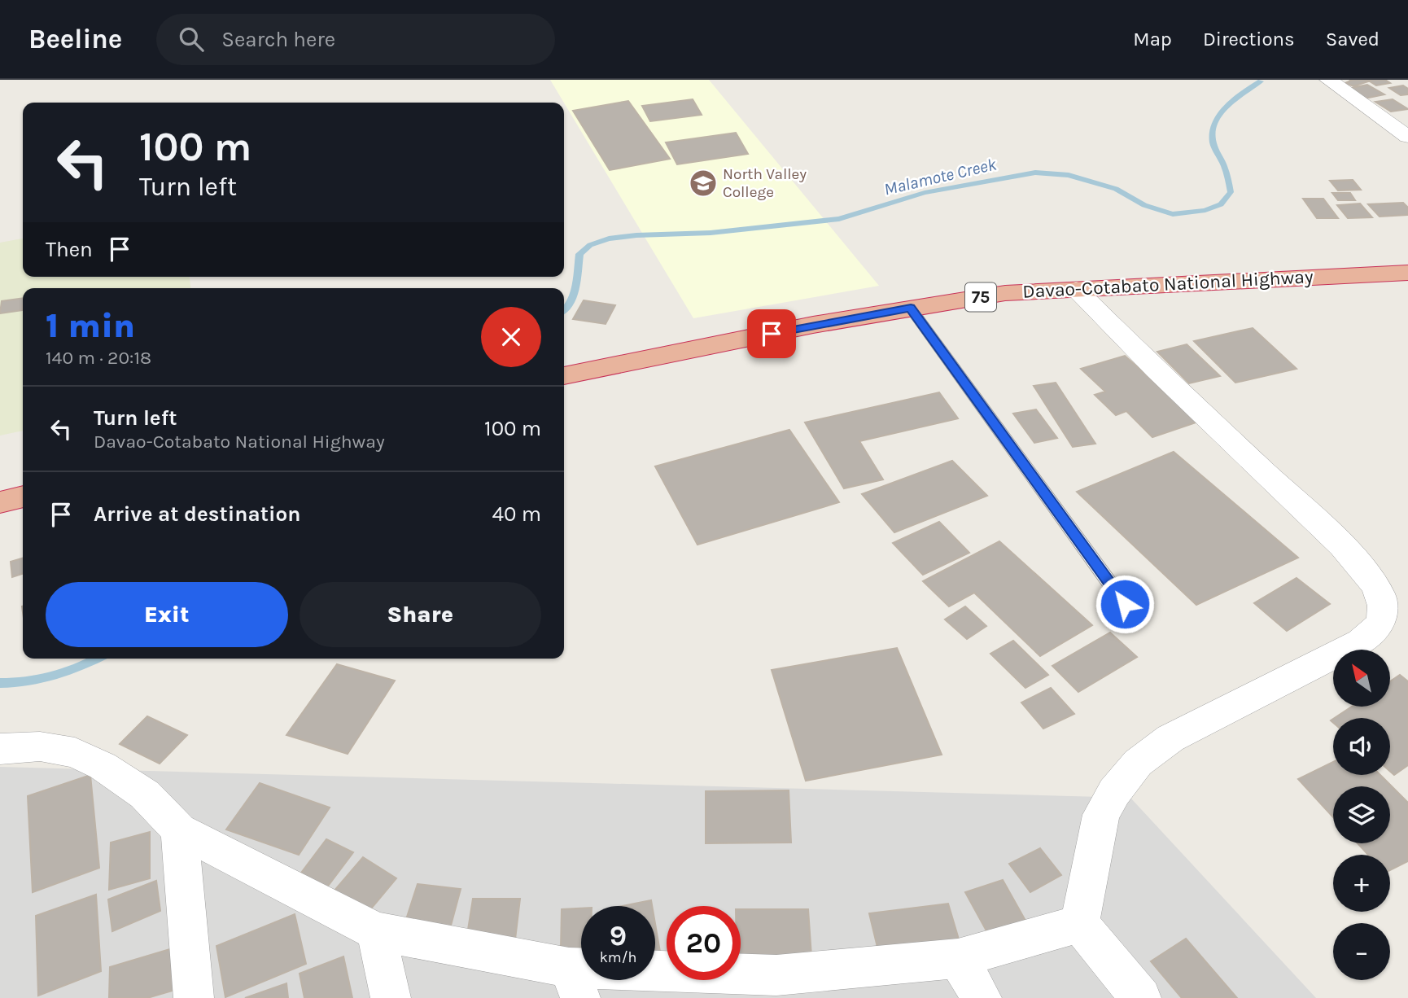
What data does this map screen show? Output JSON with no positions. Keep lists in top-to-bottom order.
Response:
{
  "streets": {
    "highway": ["Davao-Cotabato National Highway", "75"]
  },
  "water": ["Malamote Creek"],
  "places": {
    "school or university": ["North Valley College"]
  },
  "north": "top left",
  "page": {
    "header": "Beeline",
    "search": "Search here",
    "nav": ["Map", "Directions", "Saved"],
    "turn": ["100 m", "Turn left"],
    "then": "Then",
    "heading": ["1 min", "140 m · 20:18"],
    "list": [
      {
        "name": "Turn left",
        "note": "Davao-Cotabato National Highway",
        "value": "100 m"
      },
      {
        "name": "Arrive at destination",
        "value": "40 m"
      }
    ],
    "buttons": ["Exit", "Share"],
    "map_buttons": ["+", "−"],
    "speed": "9 km/h",
    "limit": "20"
  }
}
